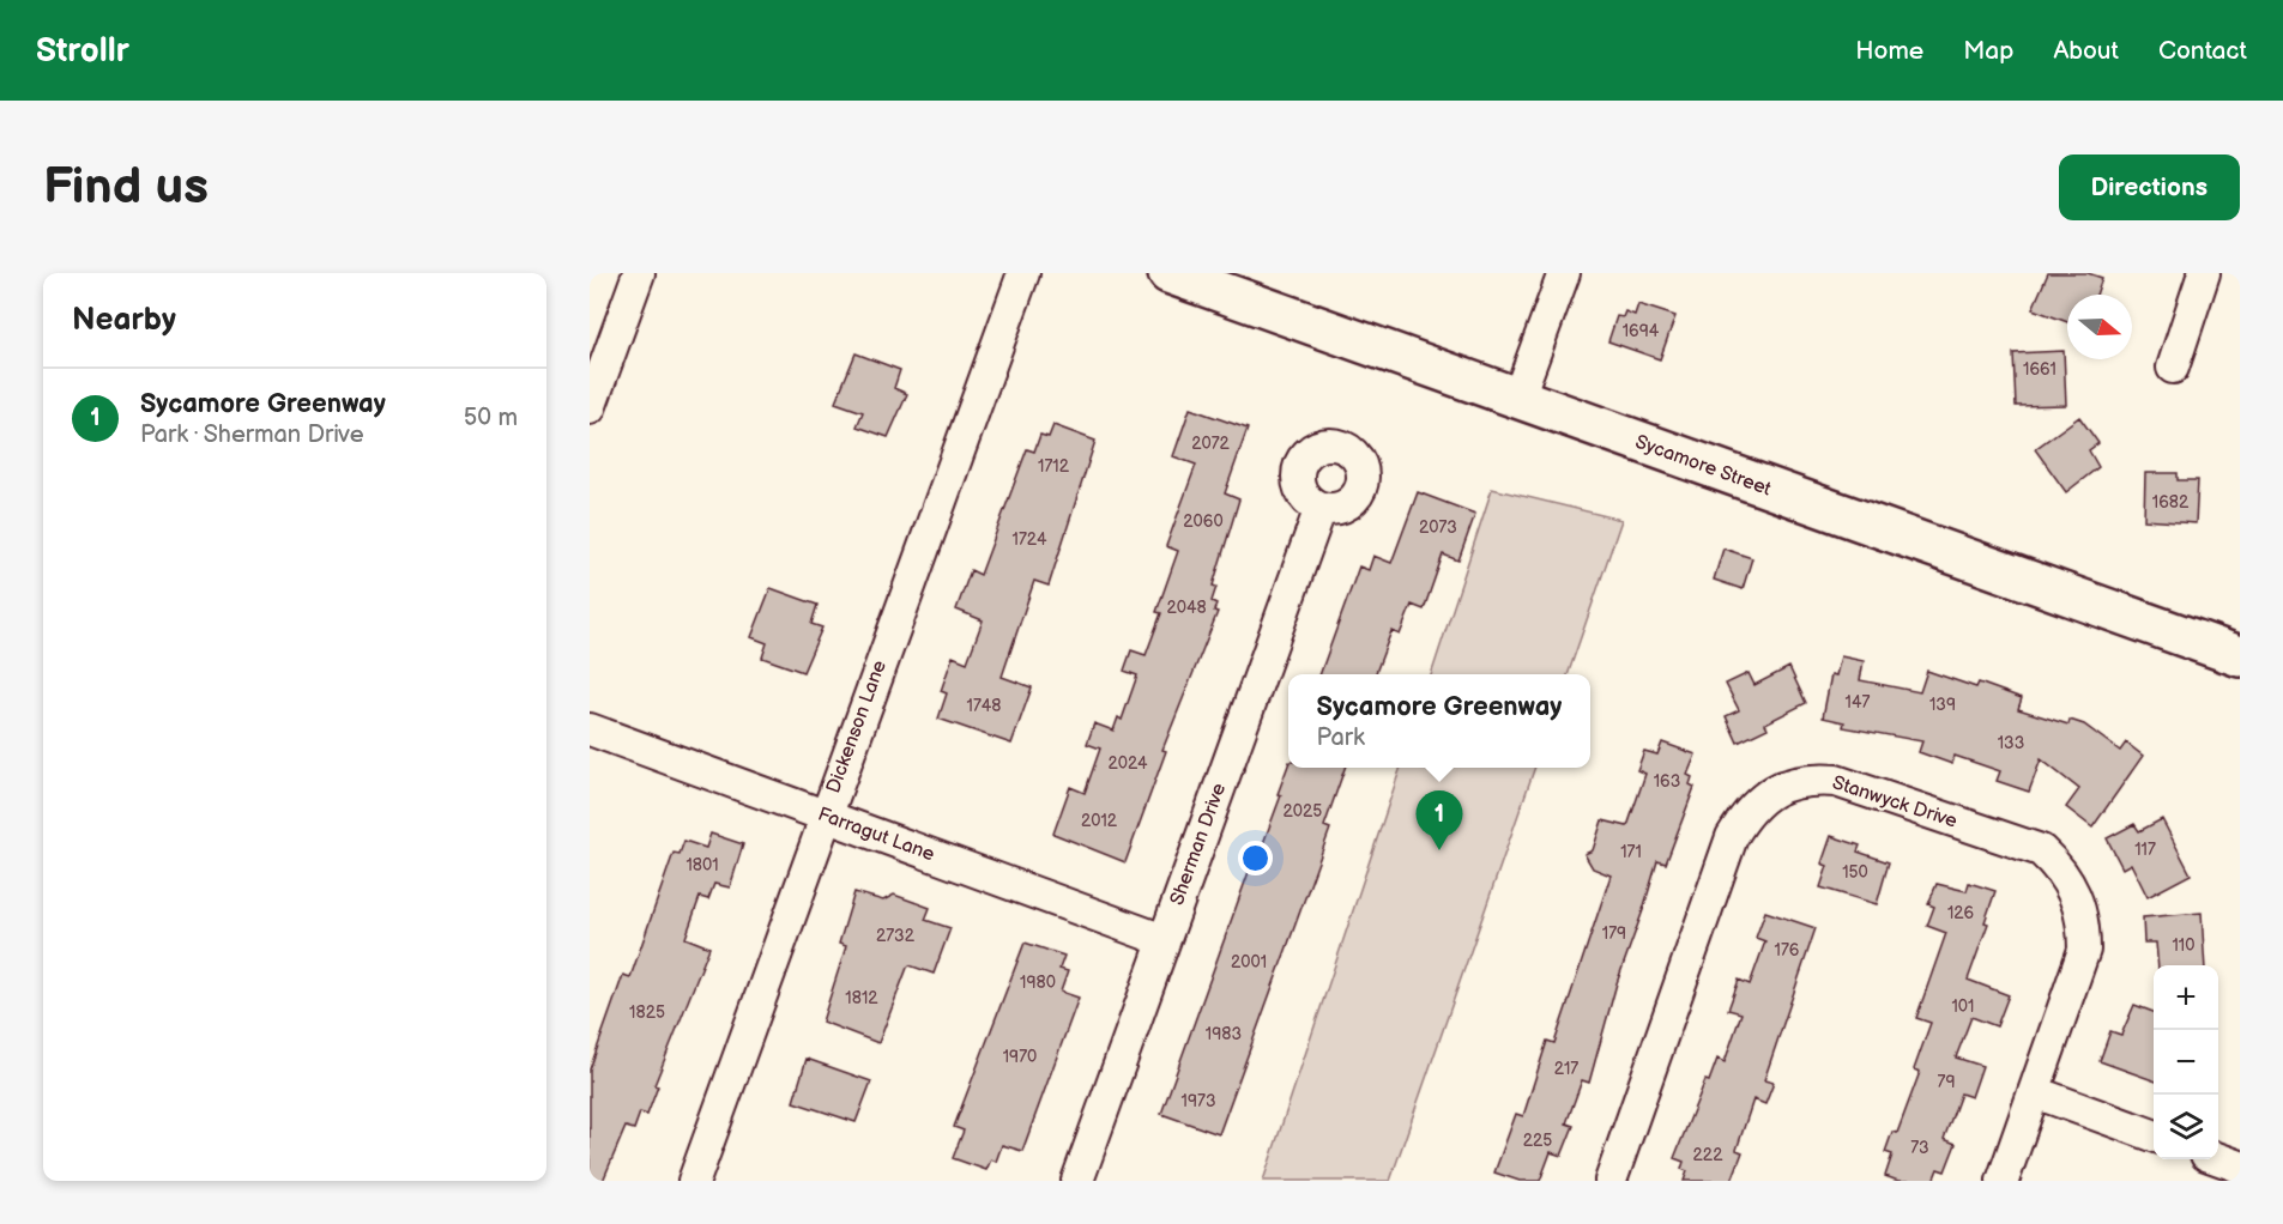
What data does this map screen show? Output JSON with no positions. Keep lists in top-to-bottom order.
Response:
{
  "streets": {
    "street": [
      "Sycamore Street",
      "Dickenson Lane",
      "Stanwyck Drive",
      "Farragut Lane",
      "Sherman Drive"
    ]
  },
  "crossings": [
    ["Dickenson Lane", "Farragut Lane"],
    ["Farragut Lane", "Sherman Drive"]
  ],
  "house_numbers": [
    "1694",
    "1661",
    "2072",
    "1712",
    "1682",
    "2060",
    "2073",
    "1724",
    "2048",
    "147",
    "139",
    "1748",
    "133",
    "2024",
    "163",
    "2025",
    "2012",
    "117",
    "171",
    "1801",
    "150",
    "126",
    "179",
    "2732",
    "110",
    "176",
    "2001",
    "1980",
    "1812",
    "101",
    "1825",
    "1983",
    "1970",
    "217",
    "79",
    "1973",
    "225",
    "73",
    "222"
  ],
  "north": "right",
  "page": {
    "header": "Strollr",
    "nav": [
      "Home",
      "Map",
      "About",
      "Contact"
    ],
    "buttons": "Directions",
    "title": "Find us",
    "heading": "Nearby",
    "list": [
      {
        "mark": "1",
        "name": "Sycamore Greenway",
        "note": "Park · Sherman Drive",
        "value": "50 m"
      }
    ],
    "popup": ["Sycamore Greenway", "Park"],
    "pins": "1",
    "map_buttons": ["+", "−"]
  }
}
